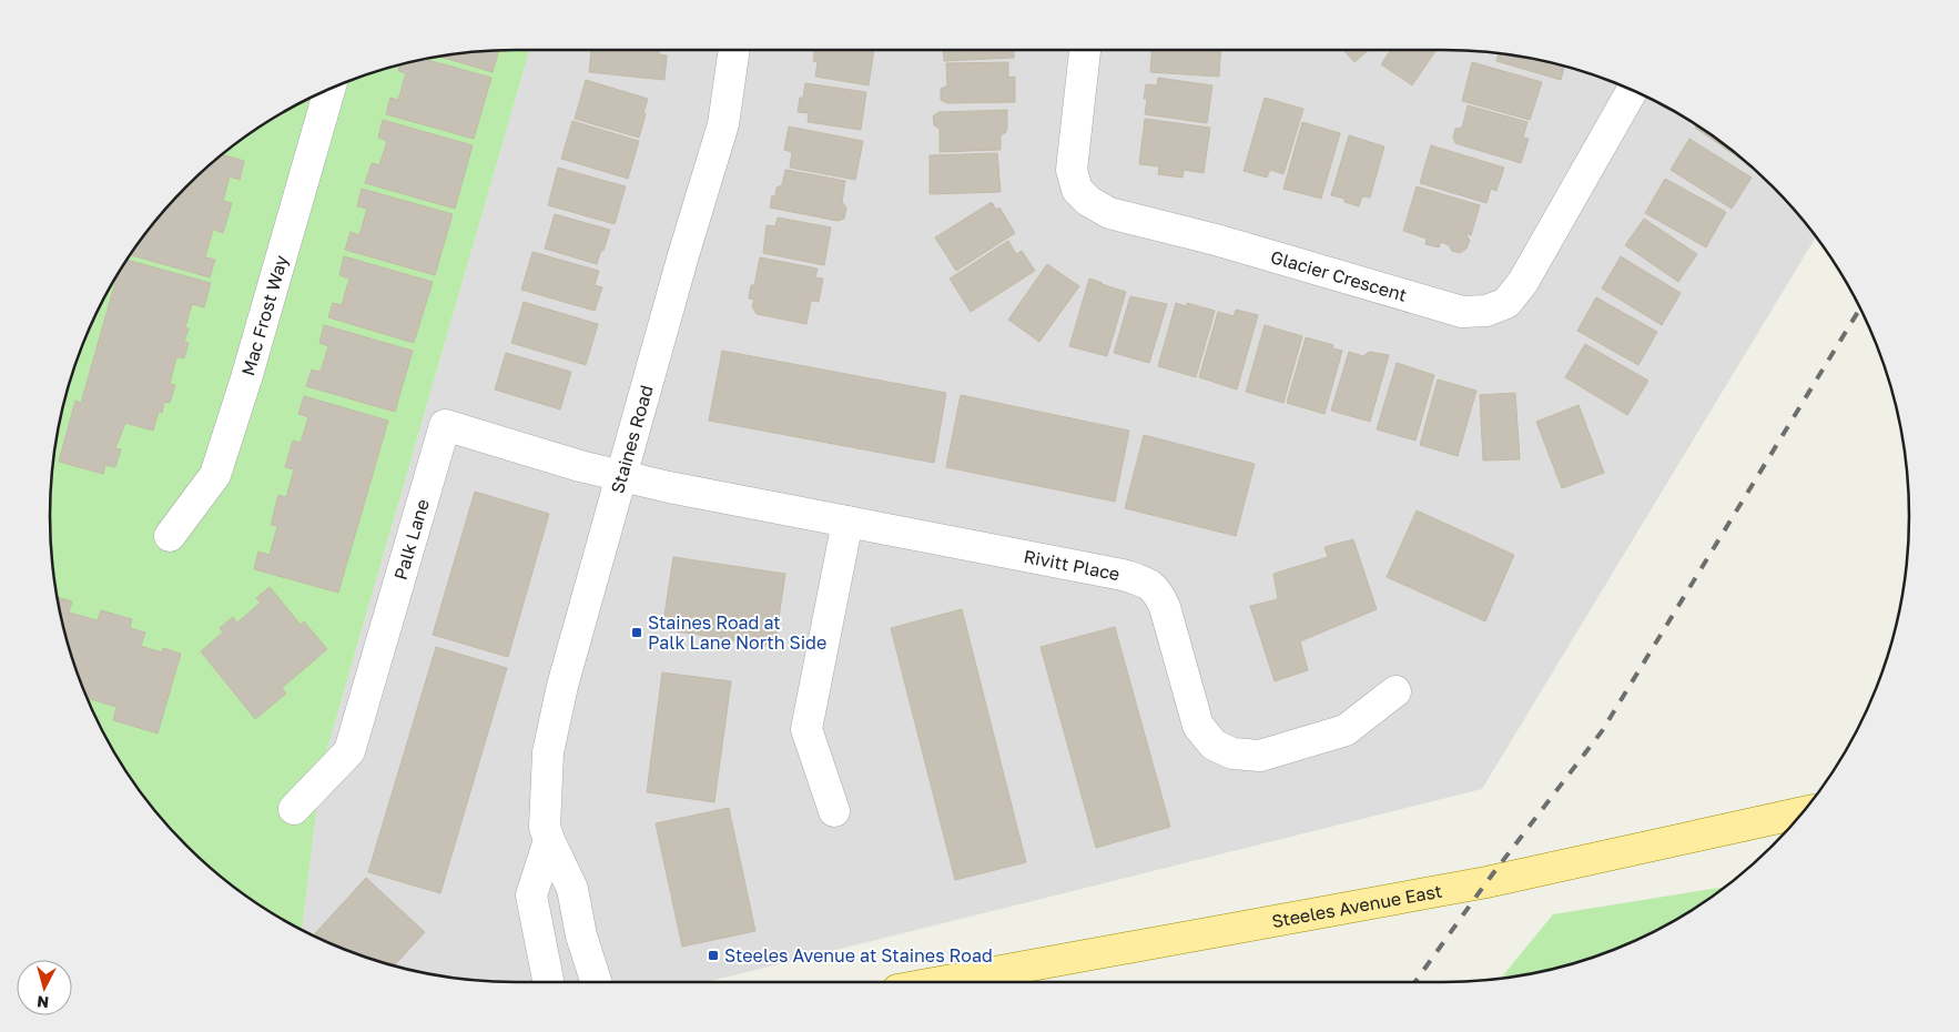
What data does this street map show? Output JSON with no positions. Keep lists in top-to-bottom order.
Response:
{
  "streets": {
    "main road": ["Steeles Avenue East"],
    "street": [
      "Glacier Crescent",
      "Mac Frost Way",
      "Staines Road",
      "Palk Lane",
      "Rivitt Place"
    ]
  },
  "crossings": [
    ["Staines Road", "Palk Lane"],
    ["Staines Road", "Rivitt Place"],
    ["Palk Lane", "Rivitt Place"]
  ],
  "places": {
    "transit": ["Staines Road at Palk Lane North Side", "Steeles Avenue at Staines Road"]
  },
  "north": "bottom"
}
